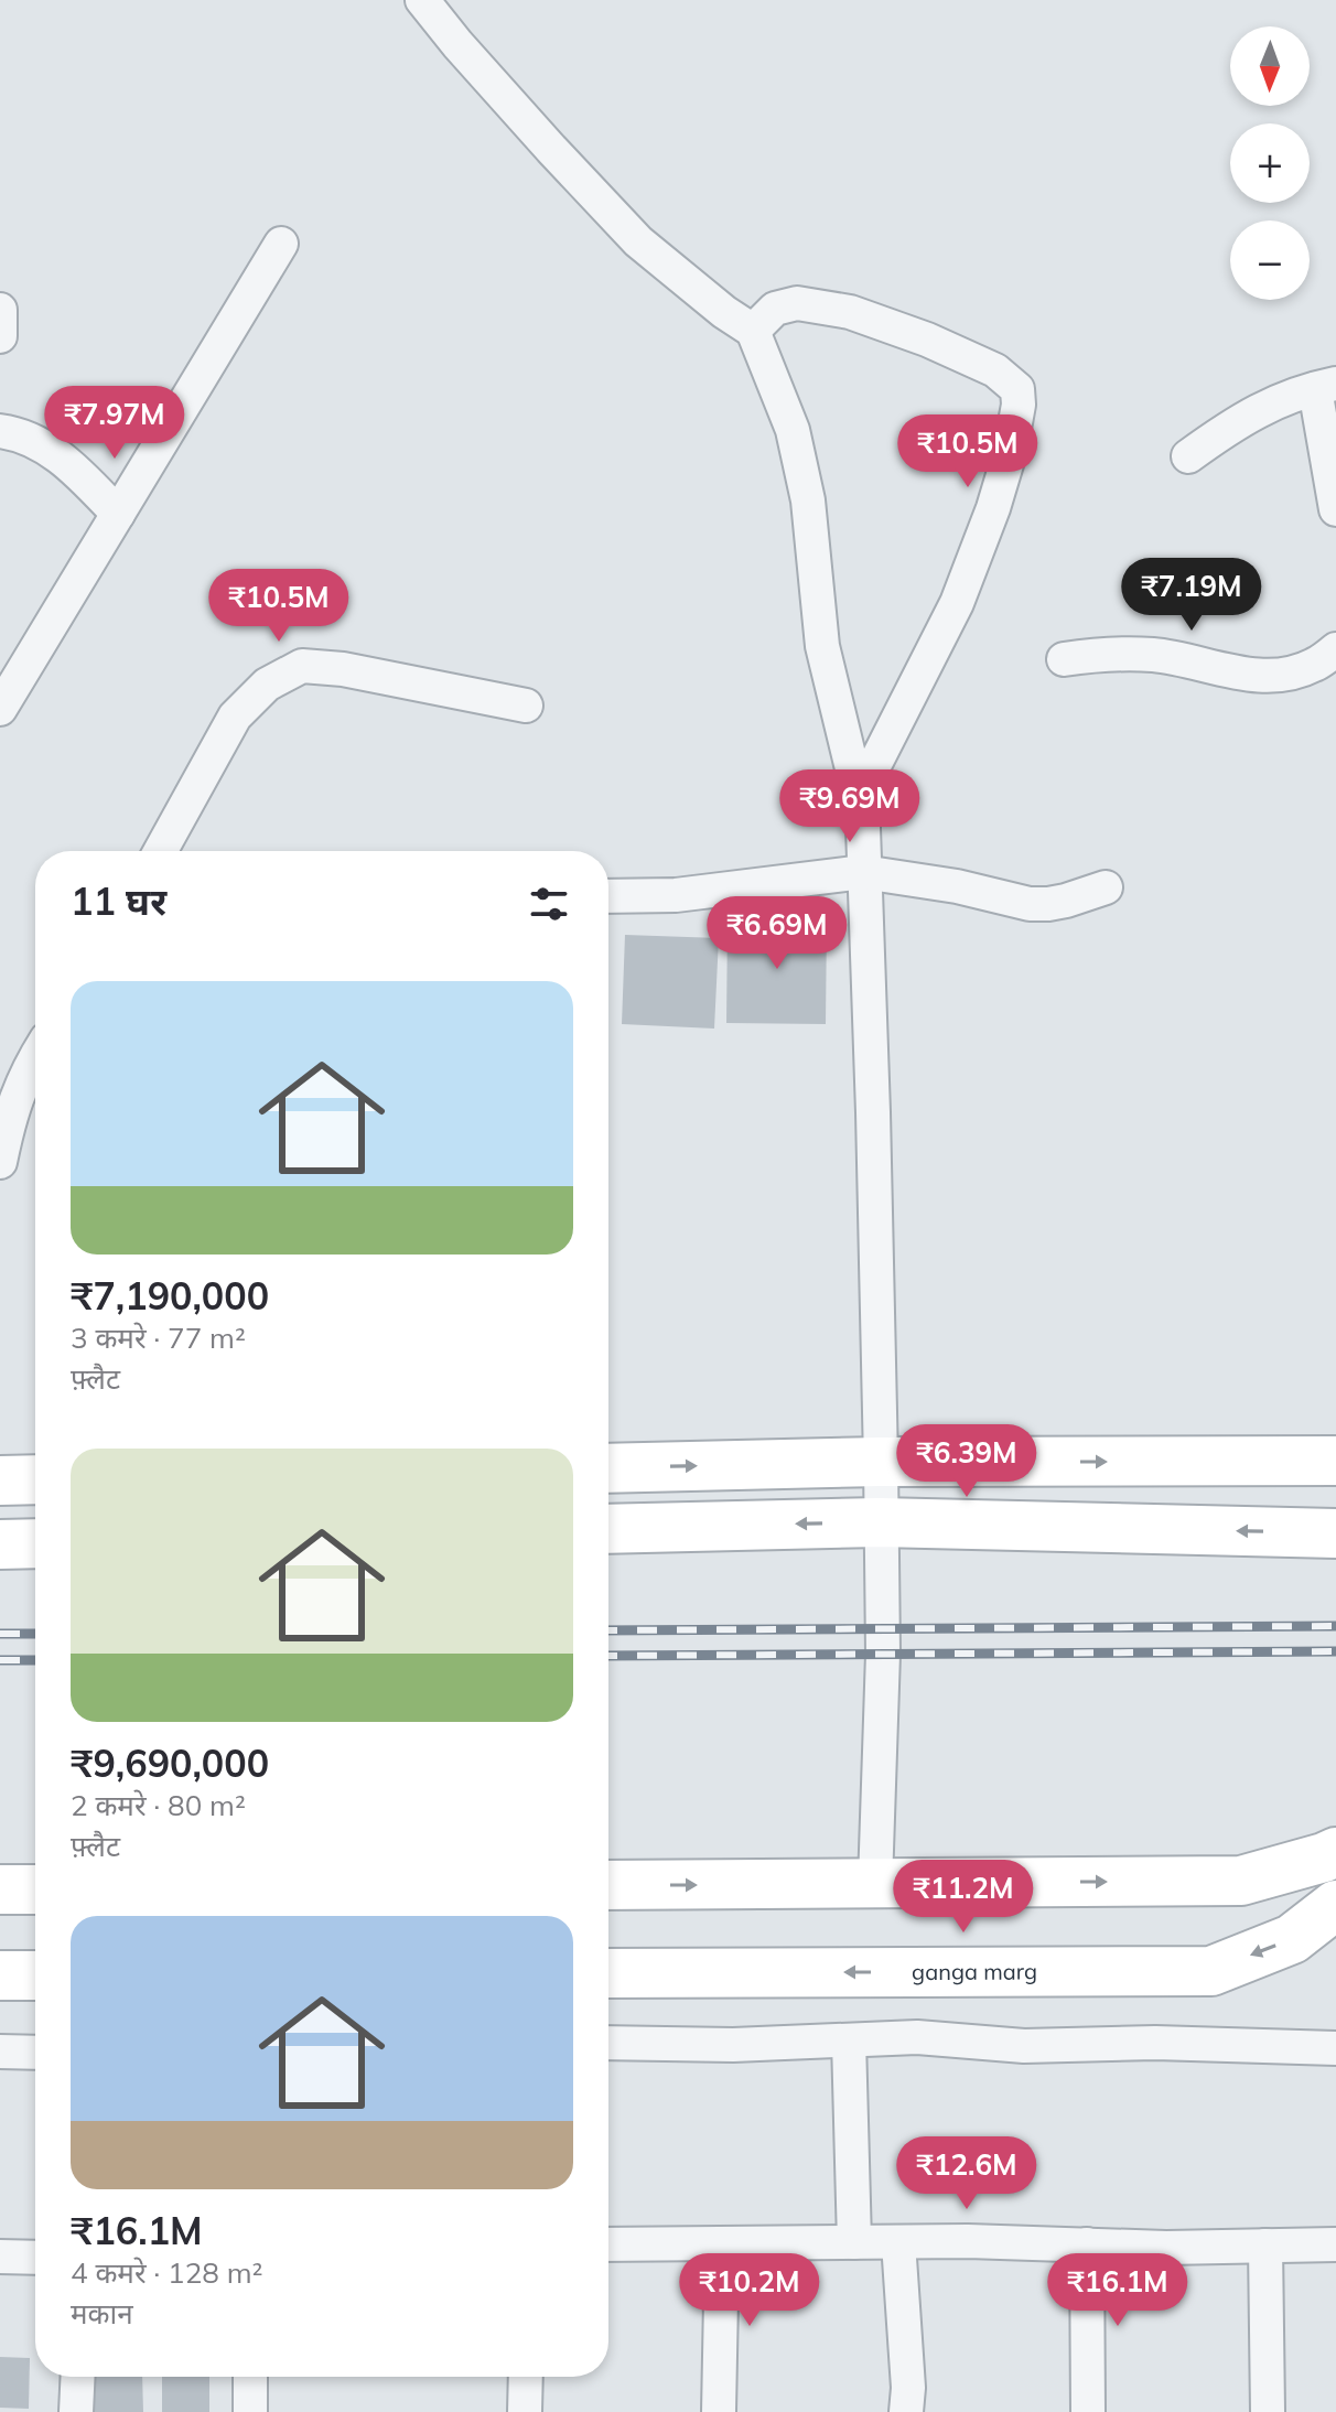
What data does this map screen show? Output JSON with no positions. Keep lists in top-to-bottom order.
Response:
{
  "streets": {
    "street": ["ganga marg"]
  },
  "north": "bottom",
  "page": {
    "map_buttons": ["+", "−"],
    "price": [
      "₹7.97M",
      "₹10.5M",
      "₹7.19M",
      "₹10.5M",
      "₹9.69M",
      "₹6.69M",
      "₹6.39M",
      "₹11.2M",
      "₹12.6M",
      "₹10.2M",
      "₹16.1M"
    ],
    "heading": "11 घर",
    "list": [
      {
        "name": "₹7,190,000",
        "note": "3 कमरे · 77 m² · फ़्लैट"
      },
      {
        "name": "₹9,690,000",
        "note": "2 कमरे · 80 m² · फ़्लैट"
      },
      {
        "name": "₹16.1M",
        "note": "4 कमरे · 128 m² · मकान"
      }
    ]
  }
}
